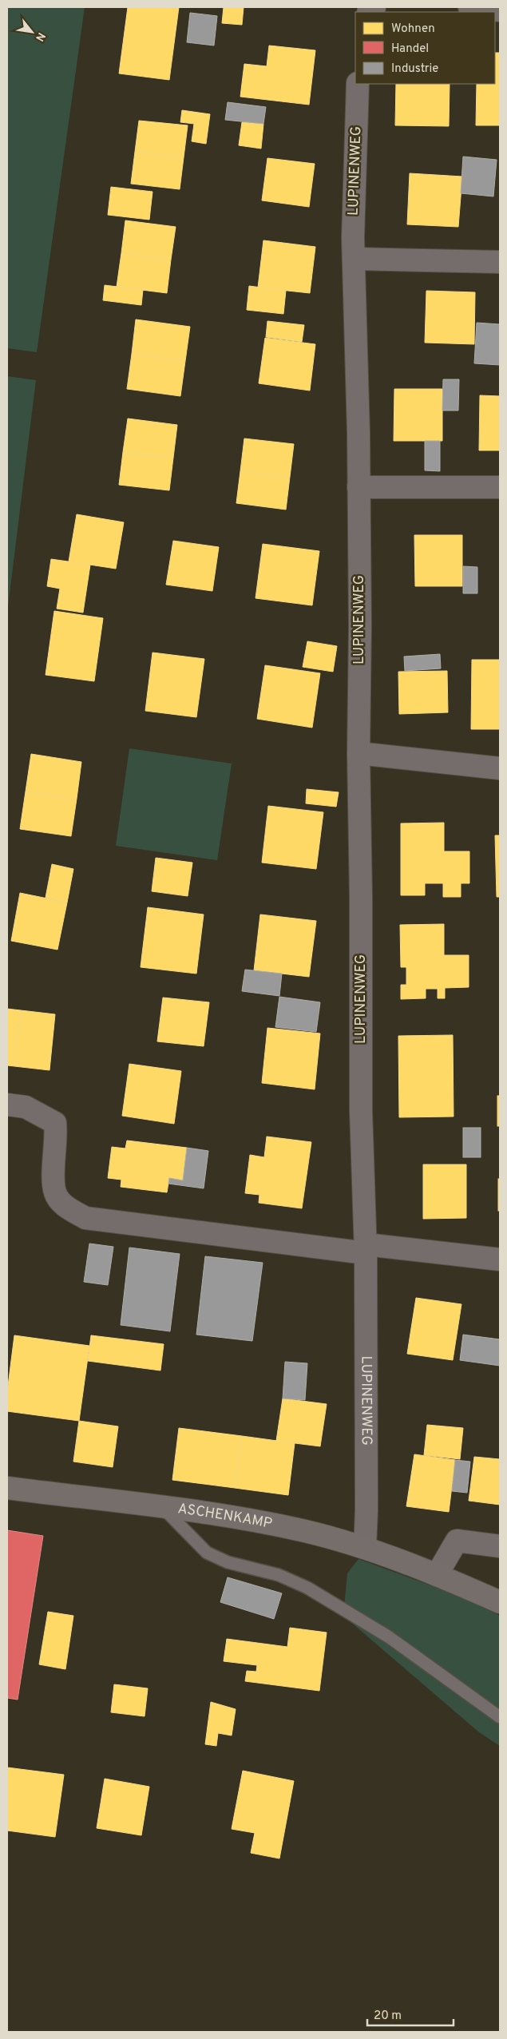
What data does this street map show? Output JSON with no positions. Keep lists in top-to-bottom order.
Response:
{
  "streets": {
    "street": ["LUPINENWEG", "ASCHENKAMP"]
  },
  "crossings": [
    ["LUPINENWEG", "ASCHENKAMP"]
  ],
  "legend": ["Wohnen", "Handel", "Industrie"],
  "scale_bar": "20 m",
  "north": "bottom right"
}
